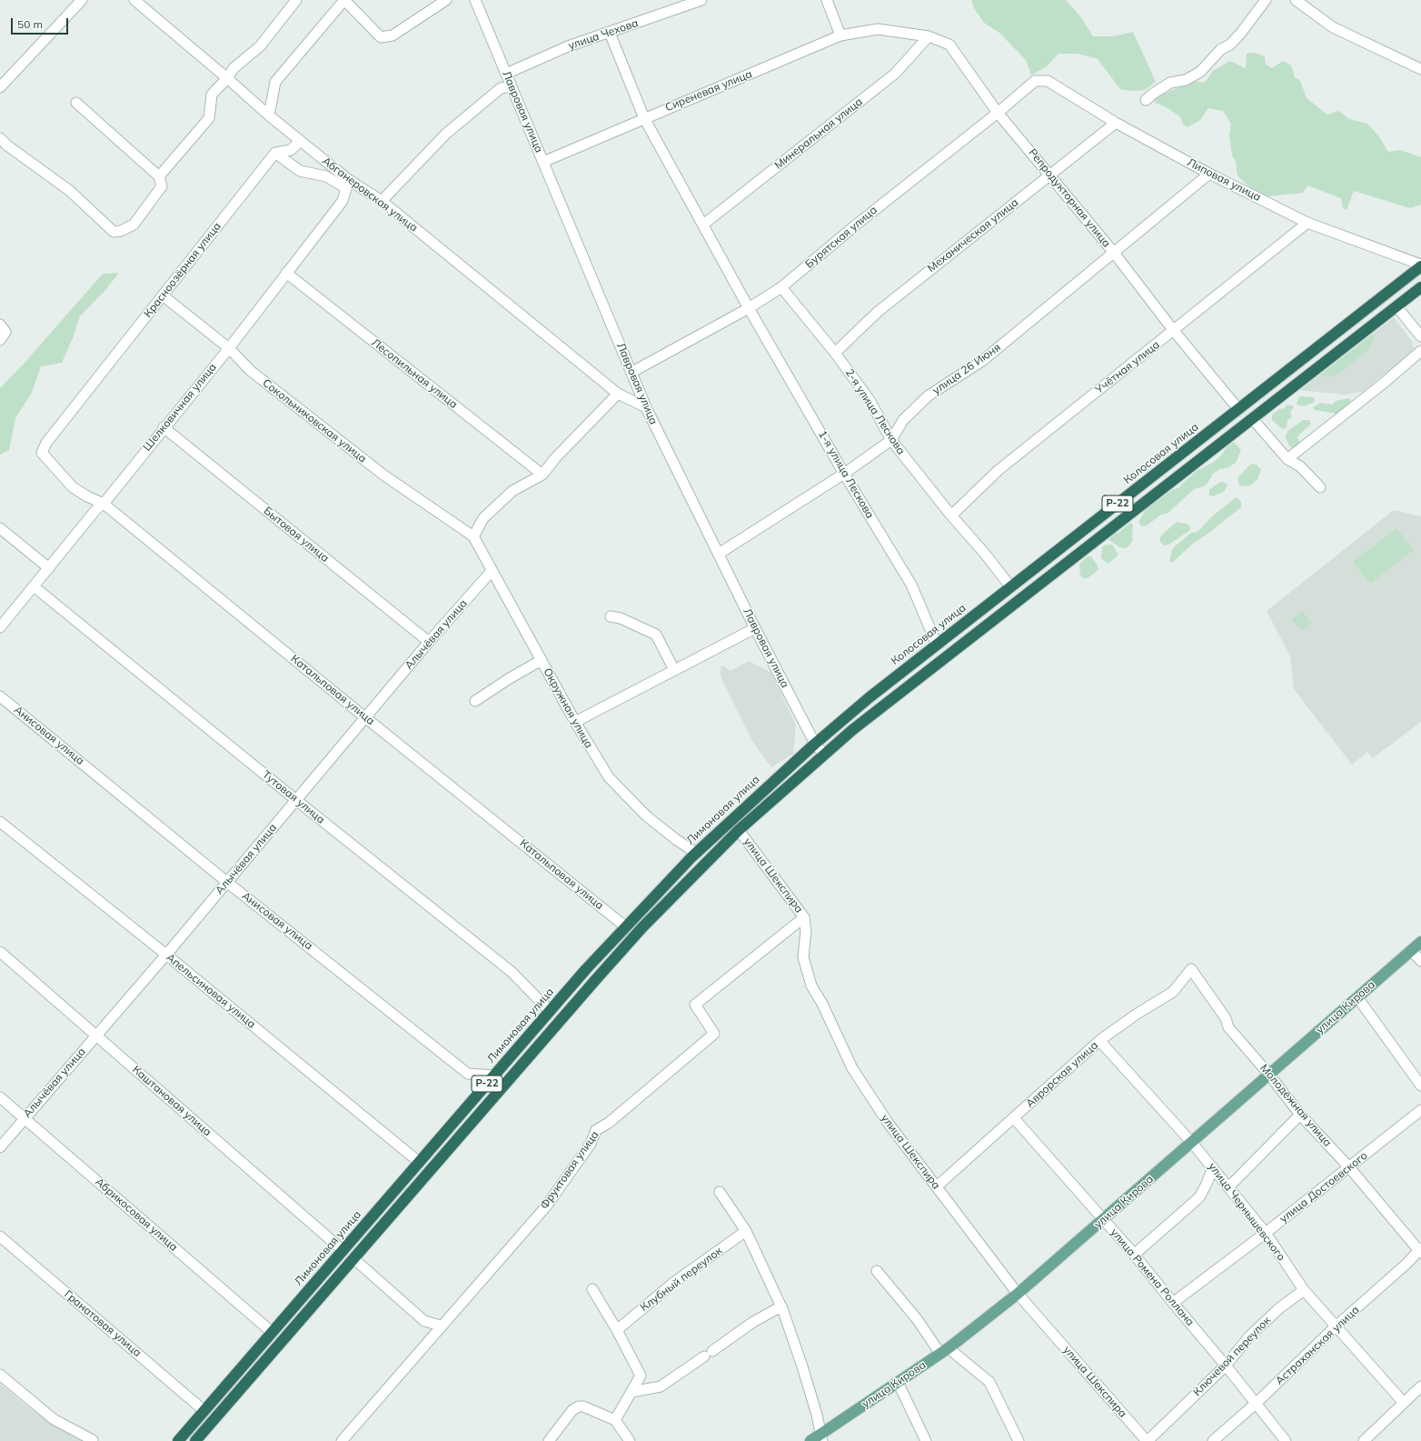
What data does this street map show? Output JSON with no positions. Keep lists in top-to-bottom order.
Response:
{
  "streets": {
    "highway": ["Колосовая улица", "Р-22", "Лимоновая улица"],
    "main road": ["улица Кирова"],
    "street": [
      "улица Чехова",
      "Сиреневая улица",
      "Лавровая улица",
      "Минеральная улица",
      "Липовая улица",
      "Абганеровская улица",
      "Репродукторная улица",
      "Механическая улица",
      "Бурятская улица",
      "Красноозёрная улица",
      "Учётная улица",
      "улица 26 Июня",
      "Лесопильная улица",
      "Шелковичная улица",
      "2-я улица Лескова",
      "Сокольниковская улица",
      "1-я улица Лескова",
      "Бытовая улица",
      "Алычёвая улица",
      "Катальповая улица",
      "Окружная улица",
      "Анисовая улица",
      "Тутовая улица",
      "улица Шекспира",
      "Апельсиновая улица",
      "Аврорская улица",
      "Каштановая улица",
      "Молодёжная улица",
      "Фруктовая улица",
      "улица Достоевского",
      "улица Чернышевского",
      "Абрикосовая улица",
      "улица Ромена Роллана",
      "Клубный переулок",
      "Гранатовая улица",
      "Астраханская улица",
      "Ключевой переулок"
    ]
  },
  "crossings": [
    ["улица Чехова", "Лавровая улица"],
    ["улица Чехова", "1-я улица Лескова"],
    ["Сиреневая улица", "Лавровая улица"],
    ["Сиреневая улица", "Репродукторная улица"],
    ["Сиреневая улица", "1-я улица Лескова"],
    ["Лавровая улица", "Абганеровская улица"],
    ["Лавровая улица", "Бурятская улица"],
    ["Лавровая улица", "улица 26 Июня"],
    ["Лавровая улица", "Колосовая улица"],
    ["Лавровая улица", "Р-22"],
    ["Лавровая улица", "Лимоновая улица"],
    ["Минеральная улица", "Репродукторная улица"],
    ["Минеральная улица", "1-я улица Лескова"],
    ["Липовая улица", "Механическая улица"],
    ["Липовая улица", "Бурятская улица"],
    ["Липовая улица", "Учётная улица"],
    ["Липовая улица", "улица 26 Июня"],
    ["Липовая улица", "Колосовая улица"],
    ["Абганеровская улица", "Шелковичная улица"],
    ["Репродукторная улица", "Механическая улица"],
    ["Репродукторная улица", "Бурятская улица"],
    ["Репродукторная улица", "Учётная улица"],
    ["Репродукторная улица", "улица 26 Июня"],
    ["Репродукторная улица", "Колосовая улица"],
    ["Механическая улица", "2-я улица Лескова"],
    ["Бурятская улица", "2-я улица Лескова"],
    ["Бурятская улица", "1-я улица Лескова"],
    ["Красноозёрная улица", "Сокольниковская улица"],
    ["Красноозёрная улица", "Катальповая улица"],
    ["Учётная улица", "2-я улица Лескова"],
    ["улица 26 Июня", "2-я улица Лескова"],
    ["улица 26 Июня", "1-я улица Лескова"],
    ["Лесопильная улица", "Шелковичная улица"],
    ["Шелковичная улица", "Сокольниковская улица"],
    ["Шелковичная улица", "Бытовая улица"],
    ["Шелковичная улица", "Катальповая улица"],
    ["Шелковичная улица", "Тутовая улица"],
    ["2-я улица Лескова", "Колосовая улица"],
    ["Сокольниковская улица", "Окружная улица"],
    ["Колосовая улица", "1-я улица Лескова"],
    ["Колосовая улица", "Лимоновая улица"],
    ["Р-22", "улица Шекспира"],
    ["Бытовая улица", "Алычёвая улица"],
    ["Алычёвая улица", "Катальповая улица"],
    ["Алычёвая улица", "Окружная улица"],
    ["Алычёвая улица", "Анисовая улица"],
    ["Алычёвая улица", "Тутовая улица"],
    ["Алычёвая улица", "Апельсиновая улица"],
    ["Алычёвая улица", "Каштановая улица"],
    ["Алычёвая улица", "Абрикосовая улица"],
    ["Катальповая улица", "Лимоновая улица"],
    ["Окружная улица", "Лимоновая улица"],
    ["Анисовая улица", "Лимоновая улица"],
    ["Тутовая улица", "Лимоновая улица"],
    ["Лимоновая улица", "Апельсиновая улица"],
    ["Лимоновая улица", "Каштановая улица"],
    ["Лимоновая улица", "Абрикосовая улица"],
    ["Лимоновая улица", "Гранатовая улица"],
    ["улица Шекспира", "улица Кирова"],
    ["улица Шекспира", "Аврорская улица"],
    ["улица Шекспира", "Фруктовая улица"],
    ["улица Шекспира", "Ключевой переулок"],
    ["улица Кирова", "Молодёжная улица"],
    ["улица Кирова", "улица Чернышевского"],
    ["улица Кирова", "улица Ромена Роллана"],
    ["Аврорская улица", "Молодёжная улица"],
    ["Аврорская улица", "улица Чернышевского"],
    ["Аврорская улица", "улица Ромена Роллана"],
    ["Молодёжная улица", "улица Достоевского"],
    ["Молодёжная улица", "Астраханская улица"],
    ["улица Достоевского", "улица Чернышевского"],
    ["улица Достоевского", "улица Ромена Роллана"],
    ["улица Чернышевского", "Астраханская улица"],
    ["улица Чернышевского", "Ключевой переулок"],
    ["улица Ромена Роллана", "Астраханская улица"],
    ["улица Ромена Роллана", "Ключевой переулок"]
  ],
  "scale_bar": "50 m"
}
